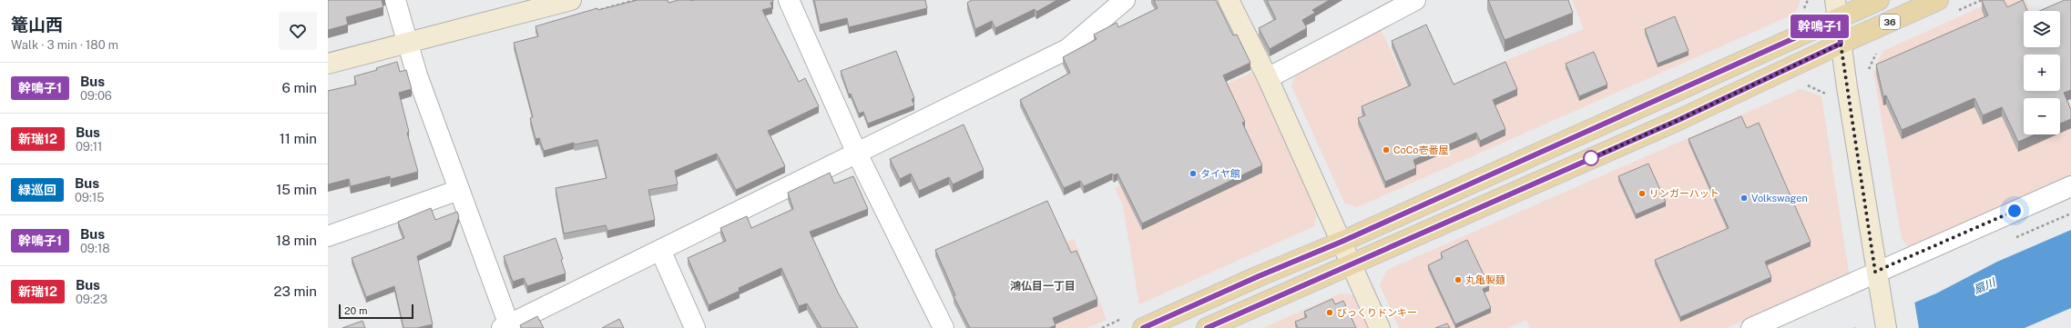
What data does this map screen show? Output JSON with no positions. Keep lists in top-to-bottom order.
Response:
{
  "streets": {
    "main road": ["36"]
  },
  "districts": ["鴻仏目一丁目"],
  "water": ["扇川"],
  "places": [
    "CoCo壱番屋",
    "タイヤ館",
    "リンガーハット",
    "Volkswagen",
    "丸亀製麺",
    "びっくりドンキー"
  ],
  "lines": ["bus line 幹鳴子1"],
  "scale_bar": "20 m",
  "page": {
    "heading": ["篭山西", "Walk · 3 min · 180 m"],
    "on_map": "幹鳴子1",
    "map_buttons": ["+", "−"],
    "list": [
      {
        "mark": "幹鳴子1",
        "name": "Bus",
        "note": "09:06",
        "value": "6 min"
      },
      {
        "mark": "新瑞12",
        "name": "Bus",
        "note": "09:11",
        "value": "11 min"
      },
      {
        "mark": "緑巡回",
        "name": "Bus",
        "note": "09:15",
        "value": "15 min"
      },
      {
        "mark": "幹鳴子1",
        "name": "Bus",
        "note": "09:18",
        "value": "18 min"
      },
      {
        "mark": "新瑞12",
        "name": "Bus",
        "note": "09:23",
        "value": "23 min"
      }
    ],
    "scale": "20 m"
  }
}
